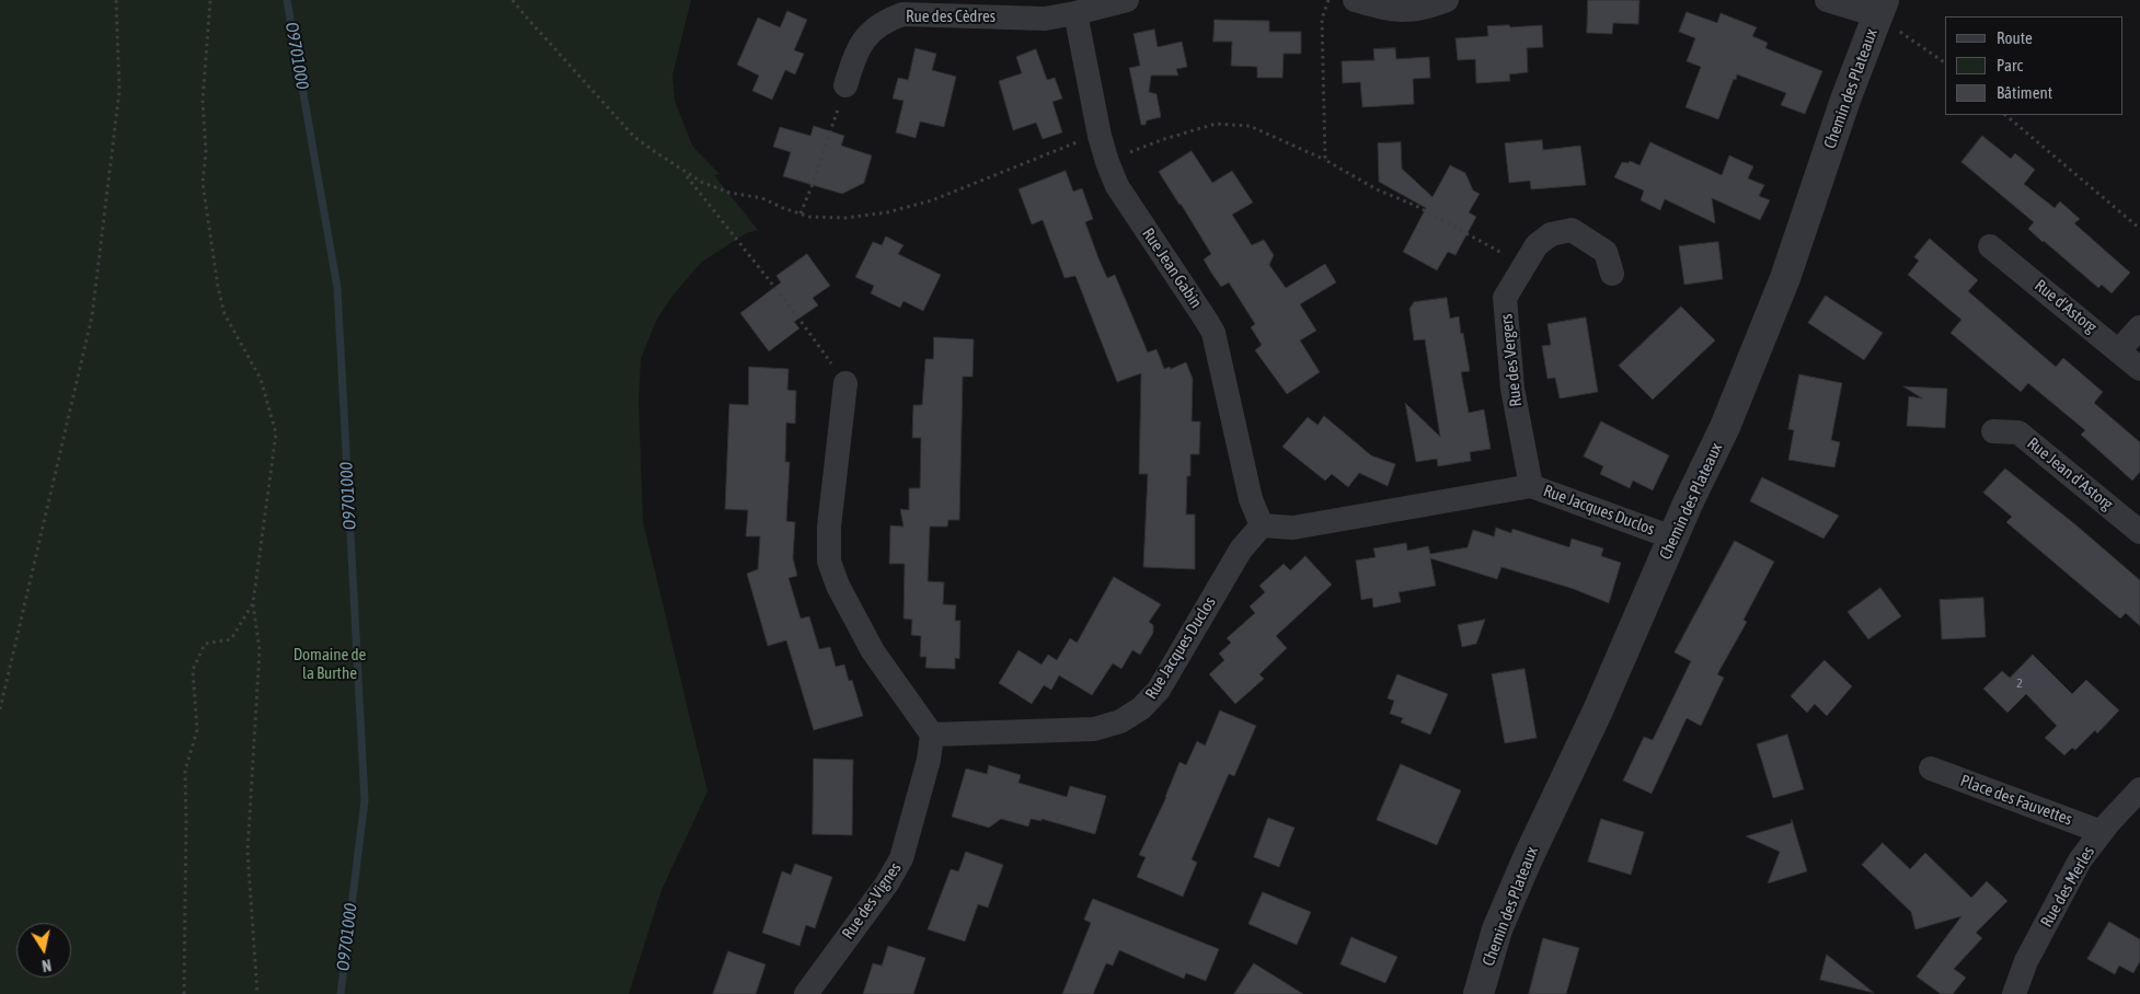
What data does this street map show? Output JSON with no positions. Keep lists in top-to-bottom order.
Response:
{
  "streets": {
    "street": [
      "Rue des Cèdres",
      "Chemin des Plateaux",
      "Rue Jean Gabin",
      "Rue d'Astorg",
      "Rue des Vergers",
      "Rue Jean d'Astorg",
      "Rue Jacques Duclos",
      "Place des Fauvettes",
      "Rue des Merles",
      "Rue des Vignes"
    ]
  },
  "crossings": [
    ["Rue des Cèdres", "Rue Jean Gabin"],
    ["Chemin des Plateaux", "Rue Jacques Duclos"],
    ["Rue Jean Gabin", "Rue Jacques Duclos"],
    ["Rue des Vergers", "Rue Jacques Duclos"],
    ["Rue Jacques Duclos", "Rue des Vignes"],
    ["Place des Fauvettes", "Rue des Merles"]
  ],
  "water": ["O9701000"],
  "parks": ["Domaine de la Burthe"],
  "house_numbers": ["2"],
  "legend": ["Route", "Parc", "Bâtiment"],
  "north": "bottom"
}
